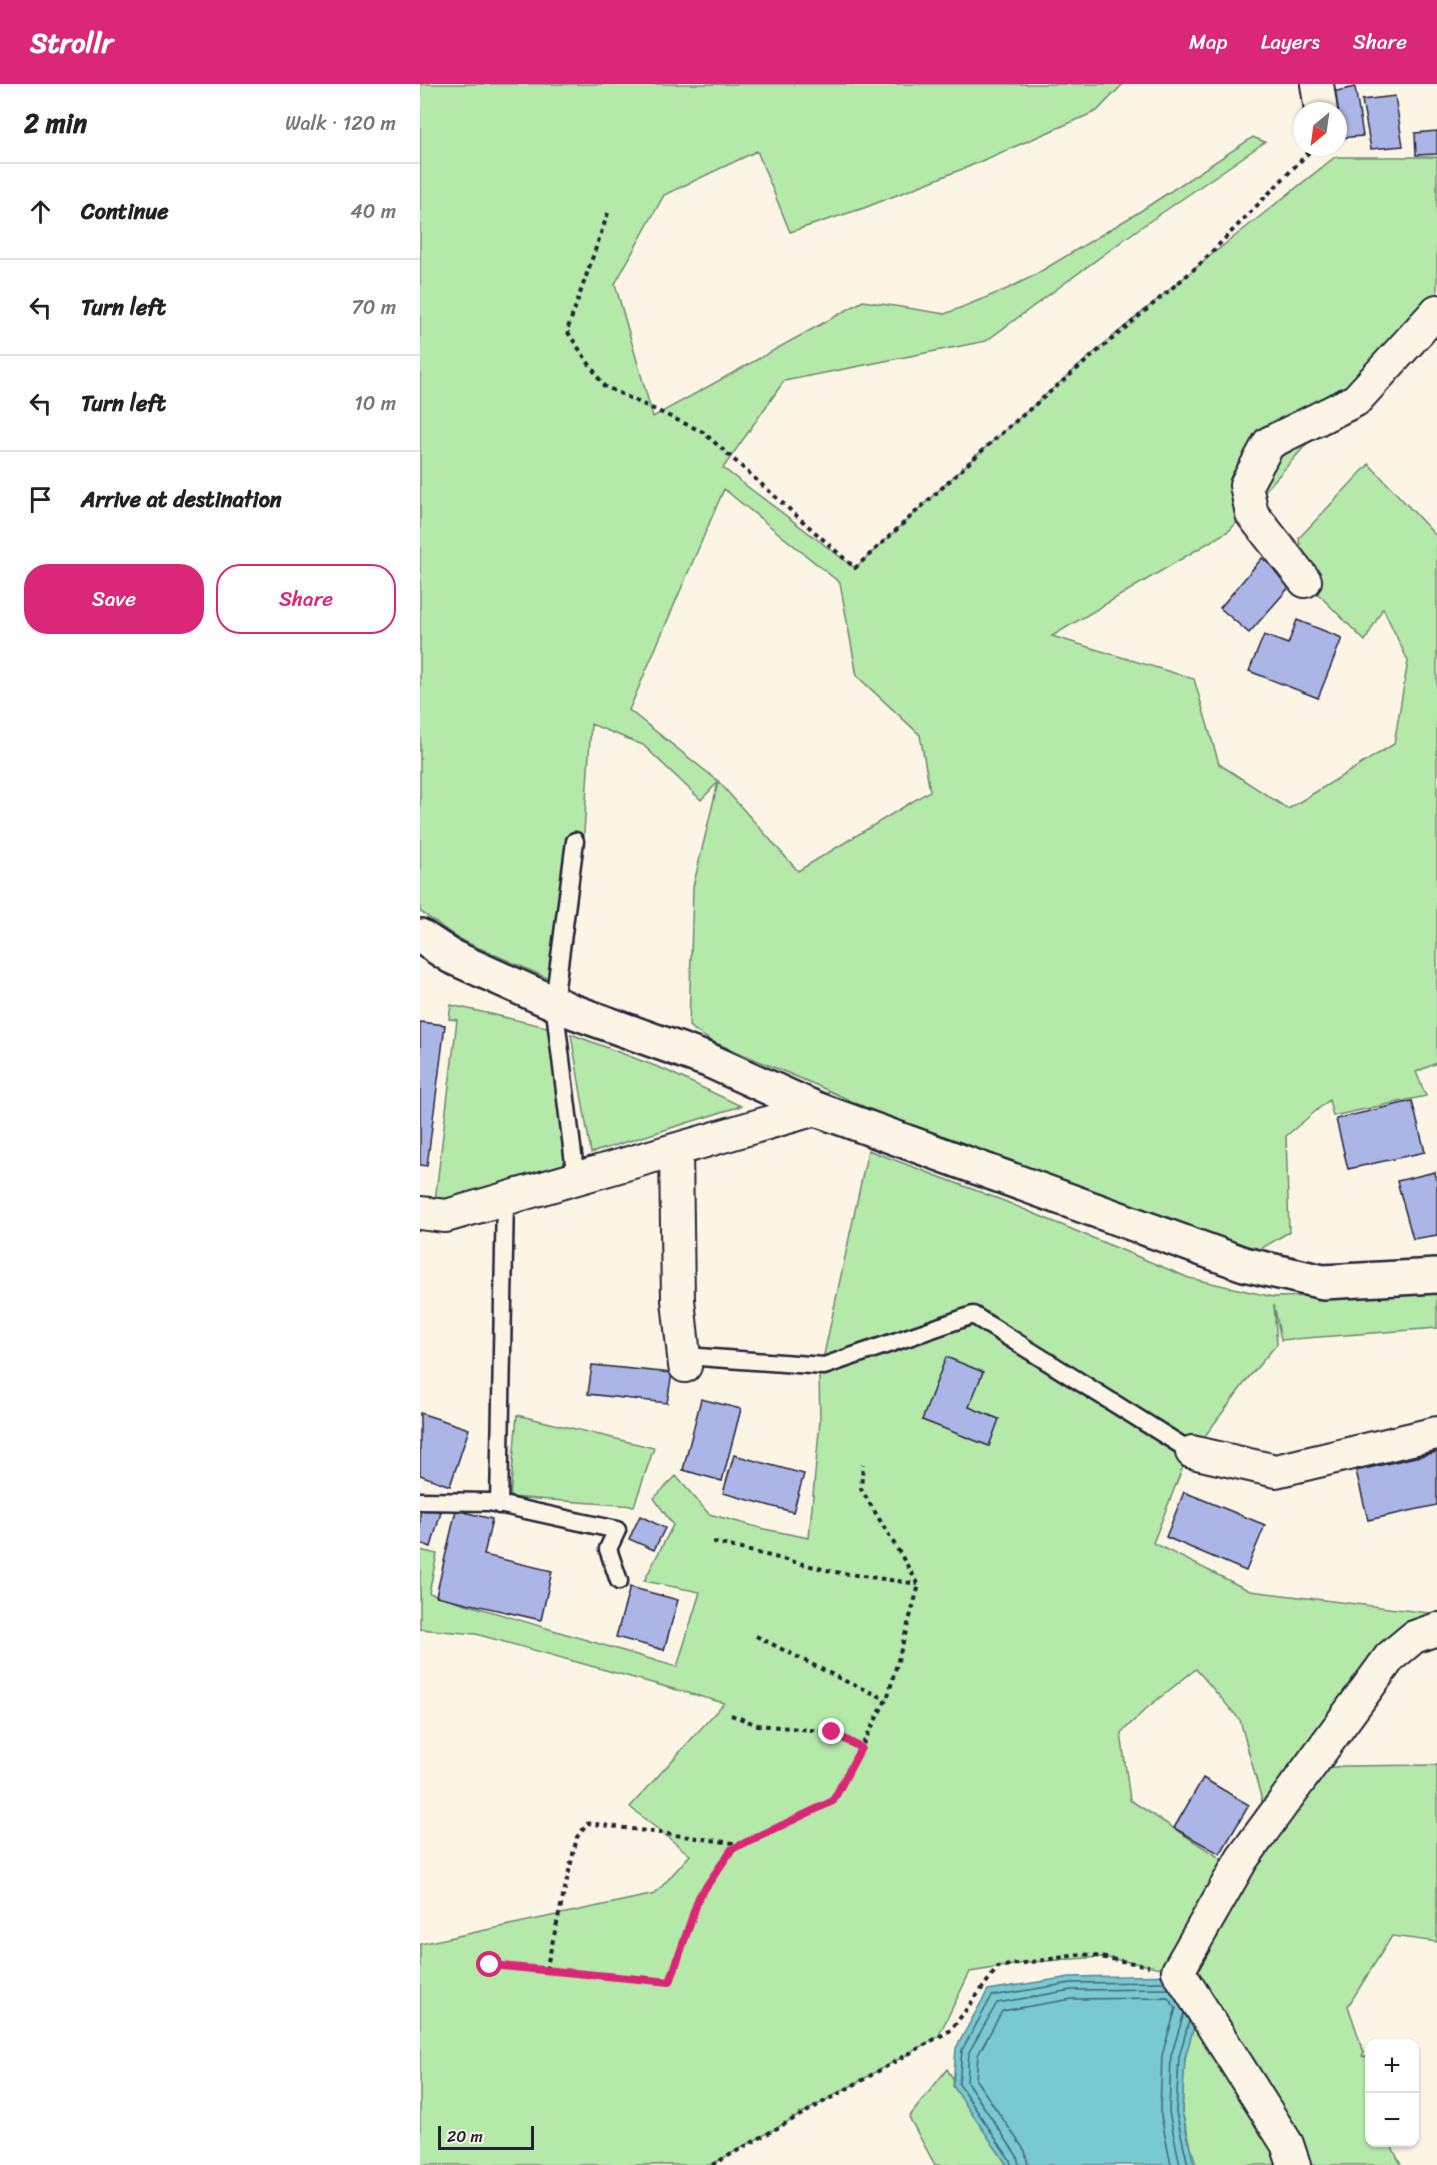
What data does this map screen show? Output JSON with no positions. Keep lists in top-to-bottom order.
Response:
{
  "scale_bar": "20 m",
  "north": "bottom left",
  "page": {
    "header": "Strollr",
    "nav": ["Map", "Layers", "Share"],
    "heading": ["2 min", "Walk · 120 m"],
    "list": [
      ["Continue", "40 m"],
      ["Turn left", "70 m"],
      ["Turn left", "10 m"],
      "Arrive at destination"
    ],
    "buttons": ["Save", "Share"],
    "map_buttons": ["+", "−"],
    "scale": "20 m"
  }
}
